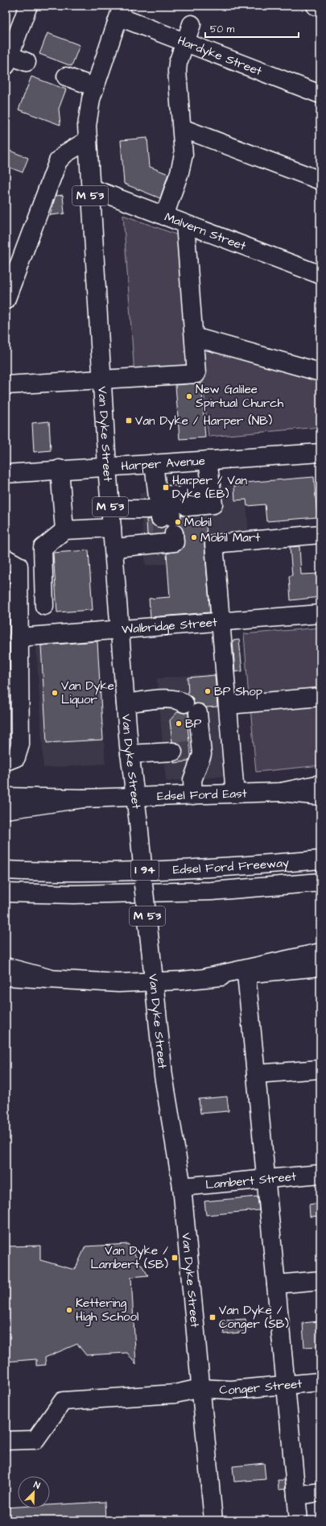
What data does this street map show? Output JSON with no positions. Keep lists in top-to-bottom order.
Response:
{
  "streets": {
    "main road": [
      "Hardyke Street",
      "M 53",
      "Malvern Street",
      "Van Dyke Street",
      "Harper Avenue",
      "Walbridge Street",
      "Edsel Ford East",
      "Edsel Ford Freeway",
      "I 94",
      "Lambert Street",
      "Conger Street"
    ]
  },
  "crossings": [
    ["Hardyke Street", "Van Dyke Street"],
    ["Malvern Street", "Van Dyke Street"],
    ["Van Dyke Street", "Harper Avenue"],
    ["Van Dyke Street", "Walbridge Street"],
    ["Van Dyke Street", "Edsel Ford East"],
    ["Van Dyke Street", "Lambert Street"],
    ["Van Dyke Street", "Conger Street"]
  ],
  "places": {
    "other": [
      "New Galilee Spirtual Church",
      "Mobil",
      "Mobil Mart",
      "BP Shop",
      "Van Dyke Liquor",
      "BP",
      "Kettering High School"
    ],
    "transit": [
      "Van Dyke / Harper (NB)",
      "Harper / Van Dyke (EB)",
      "Van Dyke / Lambert (SB)",
      "Van Dyke / Conger (SB)"
    ]
  },
  "scale_bar": "50 m",
  "north": "top right"
}
